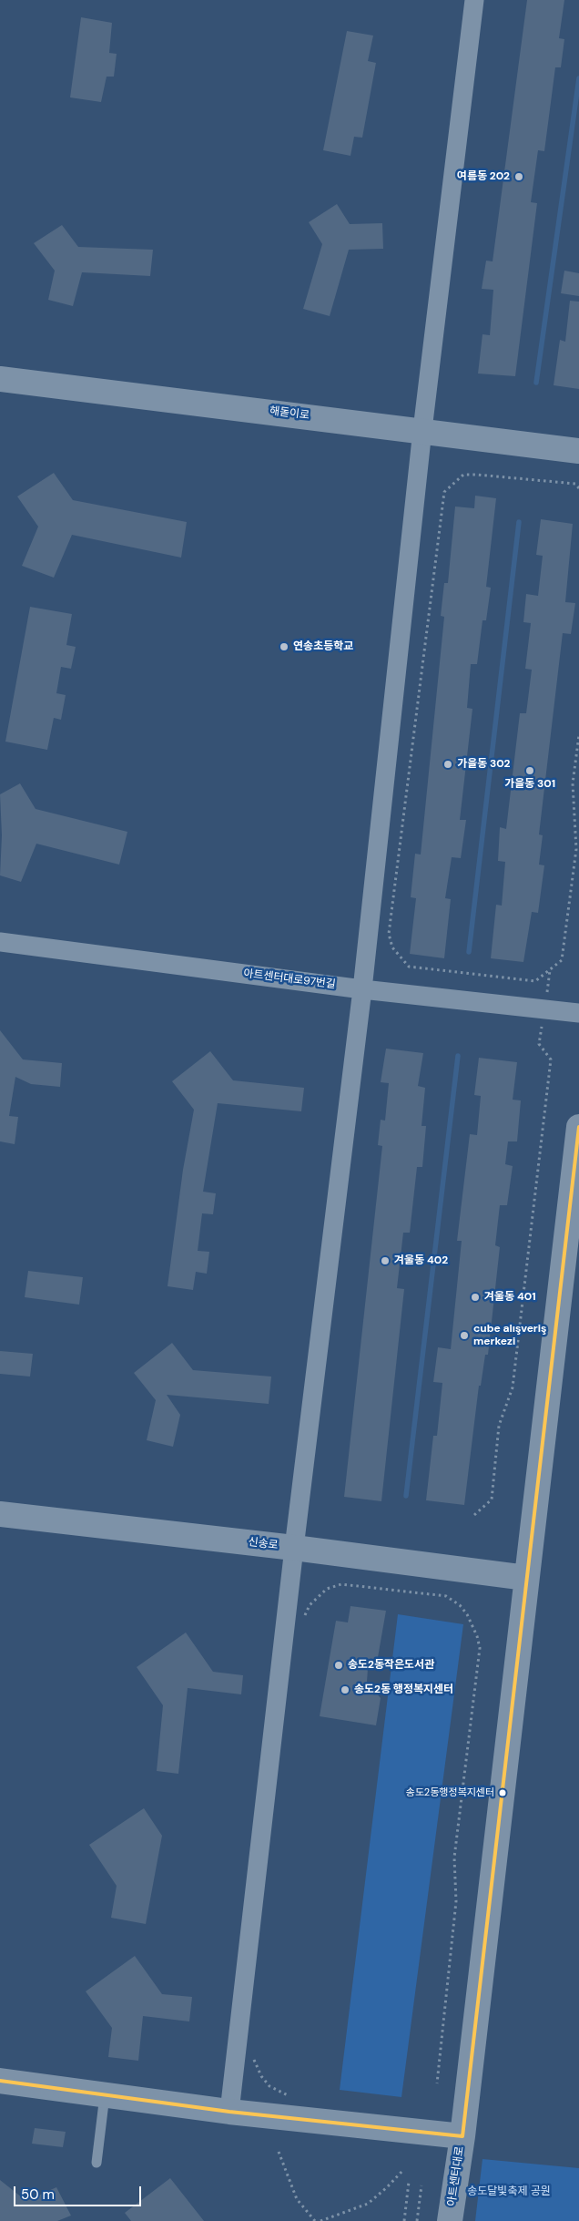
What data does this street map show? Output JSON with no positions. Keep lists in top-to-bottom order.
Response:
{
  "streets": {
    "street": [
      "해돋이로",
      "아트센터대로97번길",
      "신송로",
      "아트센터대로"
    ]
  },
  "crossings": [
    ["신송로", "아트센터대로"]
  ],
  "parks": ["송도달빛축제 공원"],
  "places": [
    "여름동 202",
    "연송초등학교",
    "가을동 302",
    "가을동 301",
    "겨울동 402",
    "겨울동 401",
    "cube alışveriş merkezi",
    "송도2동작은도서관",
    "송도2동 행정복지센터",
    "송도2동행정복지센터"
  ],
  "scale_bar": "50 m"
}
